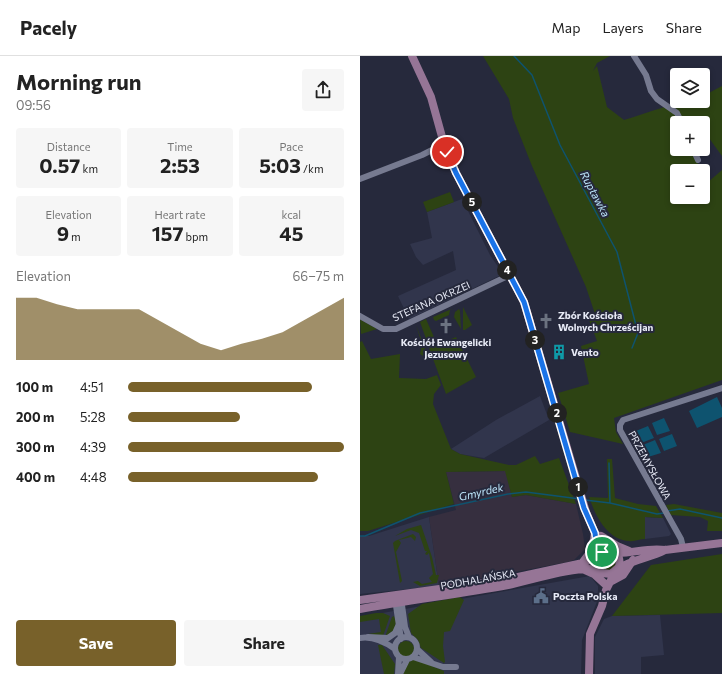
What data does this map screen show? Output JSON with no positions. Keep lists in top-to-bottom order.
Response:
{
  "streets": {
    "street": ["STEFANA OKRZEI", "PRZEMYSŁOWA", "PODHALAŃSKA"]
  },
  "water": ["Ruptawka", "Gmyrdek"],
  "places": {
    "church": ["Zbór Kościoła Wolnych Chrześcijan", "Kościół Ewangelicki Jezusowy"],
    "building": ["Vento"],
    "public building": ["Poczta Polska"]
  },
  "page": {
    "header": "Pacely",
    "nav": ["Map", "Layers", "Share"],
    "heading": ["Morning run", "09:56"],
    "map_buttons": ["+", "−"],
    "stats": [
      ["Distance", "0.57 km"],
      ["Time", "2:53"],
      ["Pace", "5:03 /km"],
      ["Elevation", "9 m"],
      ["Heart rate", "157 bpm"],
      ["kcal", "45"]
    ],
    "pins": [
      "5",
      "4",
      "3",
      "2",
      "1"
    ],
    "chart": ["Elevation", "66–75 m"],
    "list": [
      {
        "name": "100 m",
        "note": "4:51"
      },
      {
        "name": "200 m",
        "note": "5:28"
      },
      {
        "name": "300 m",
        "note": "4:39"
      },
      {
        "name": "400 m",
        "note": "4:48"
      }
    ],
    "buttons": ["Save", "Share"]
  }
}
